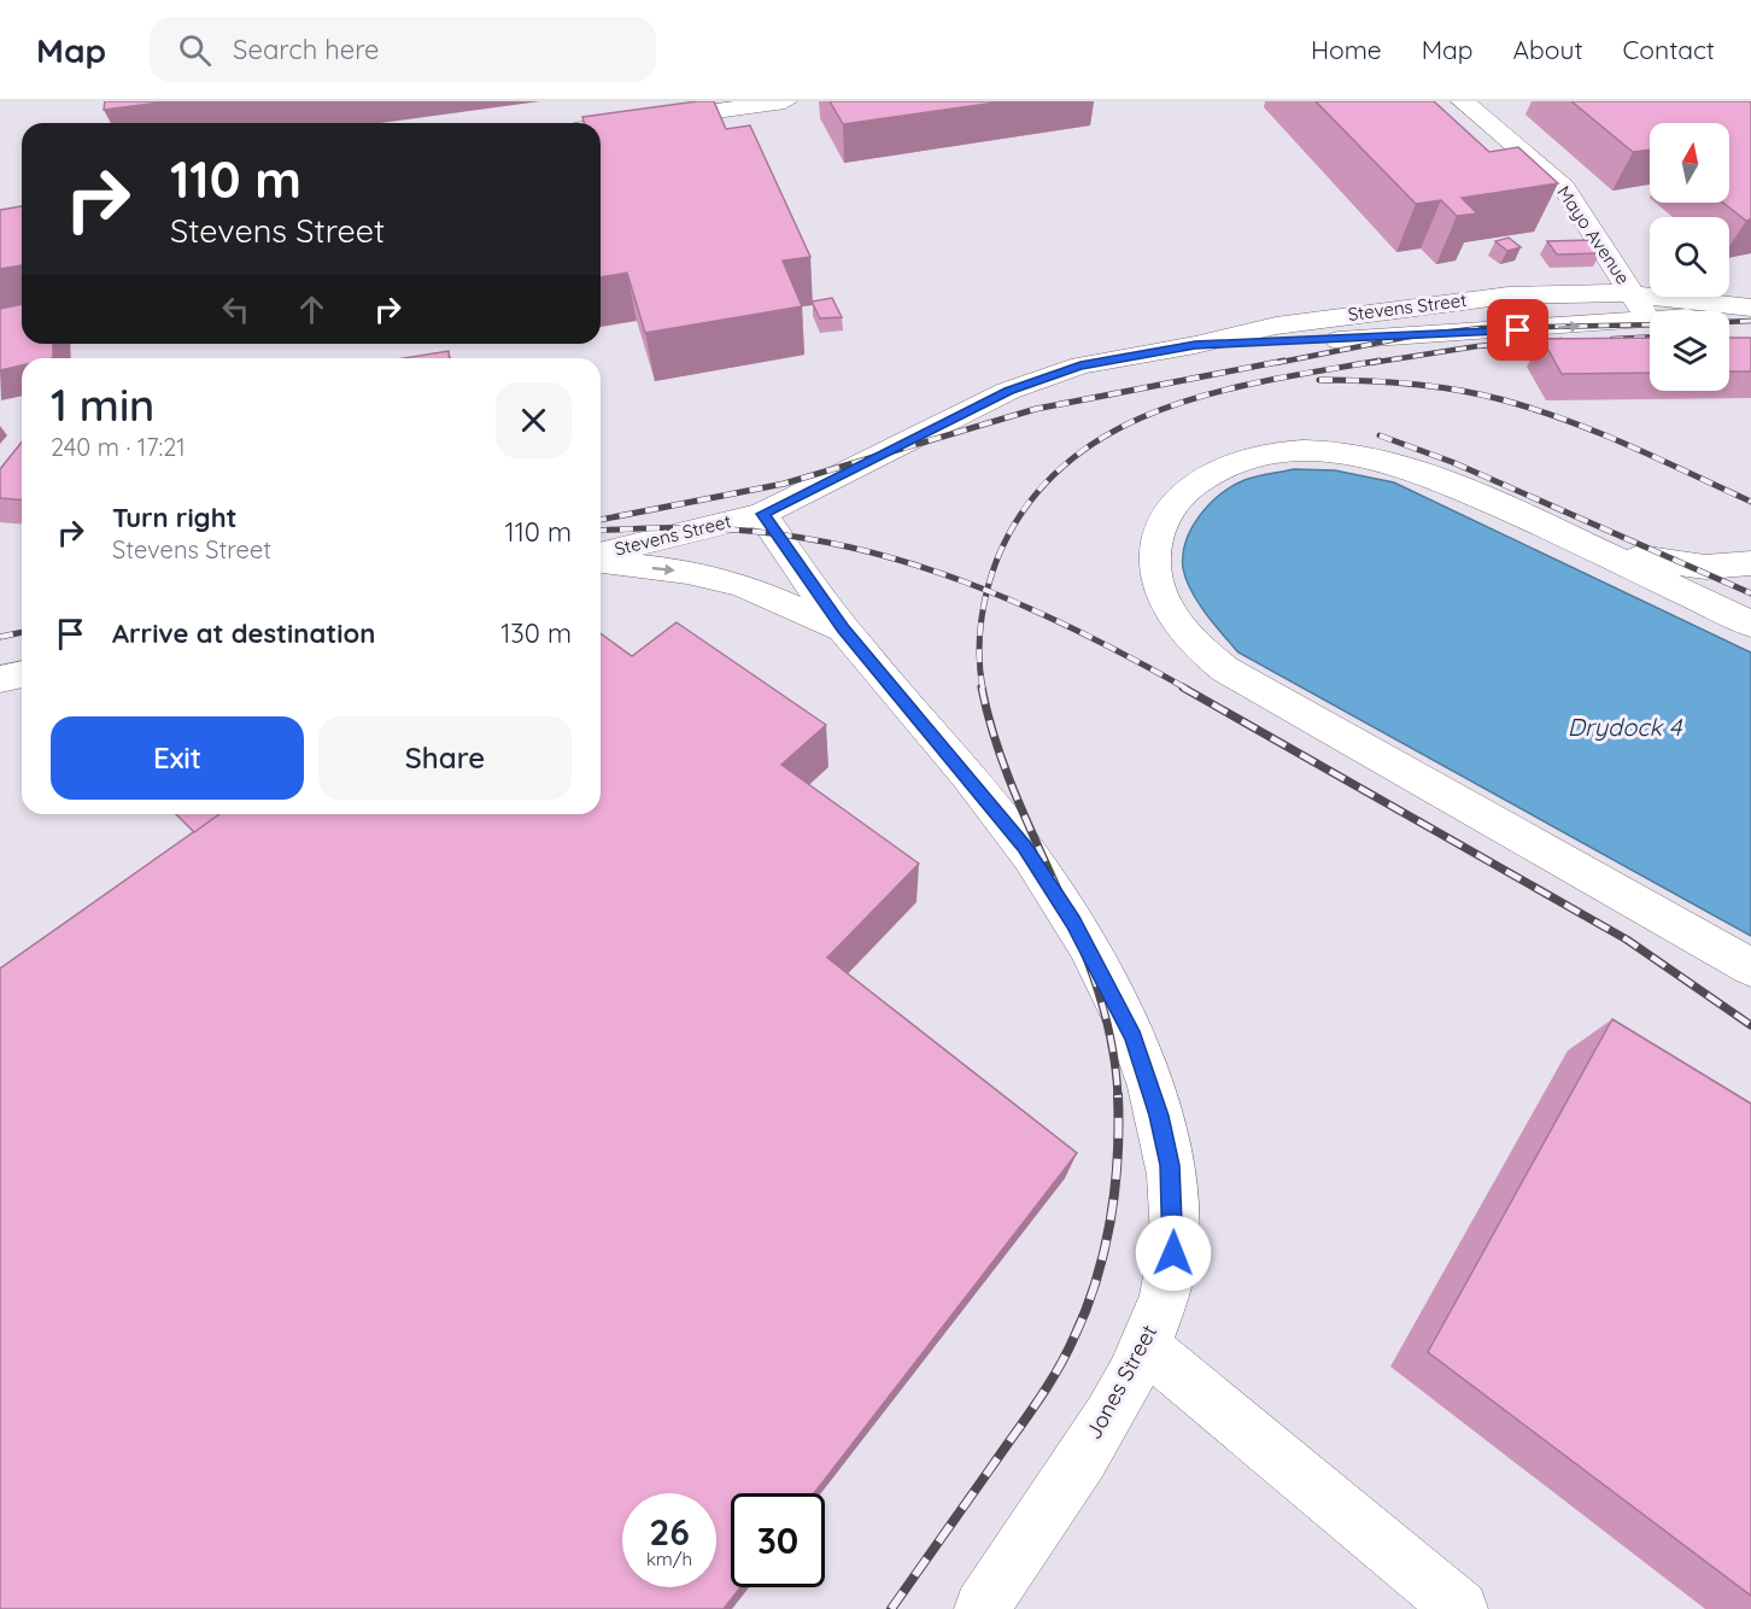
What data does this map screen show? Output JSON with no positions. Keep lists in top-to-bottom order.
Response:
{
  "streets": {
    "street": ["Mayo Avenue", "Stevens Street", "Jones Street"]
  },
  "crossings": [
    ["Mayo Avenue", "Stevens Street"],
    ["Stevens Street", "Jones Street"]
  ],
  "water": ["Drydock 4"],
  "north": "top",
  "page": {
    "header": "Map",
    "search": "Search here",
    "nav": [
      "Home",
      "Map",
      "About",
      "Contact"
    ],
    "turn": ["110 m", "Stevens Street"],
    "heading": ["1 min", "240 m · 17:21"],
    "list": [
      {
        "name": "Turn right",
        "note": "Stevens Street",
        "value": "110 m"
      },
      {
        "name": "Arrive at destination",
        "value": "130 m"
      }
    ],
    "buttons": ["Exit", "Share"],
    "speed": "26 km/h",
    "limit": "30"
  }
}
